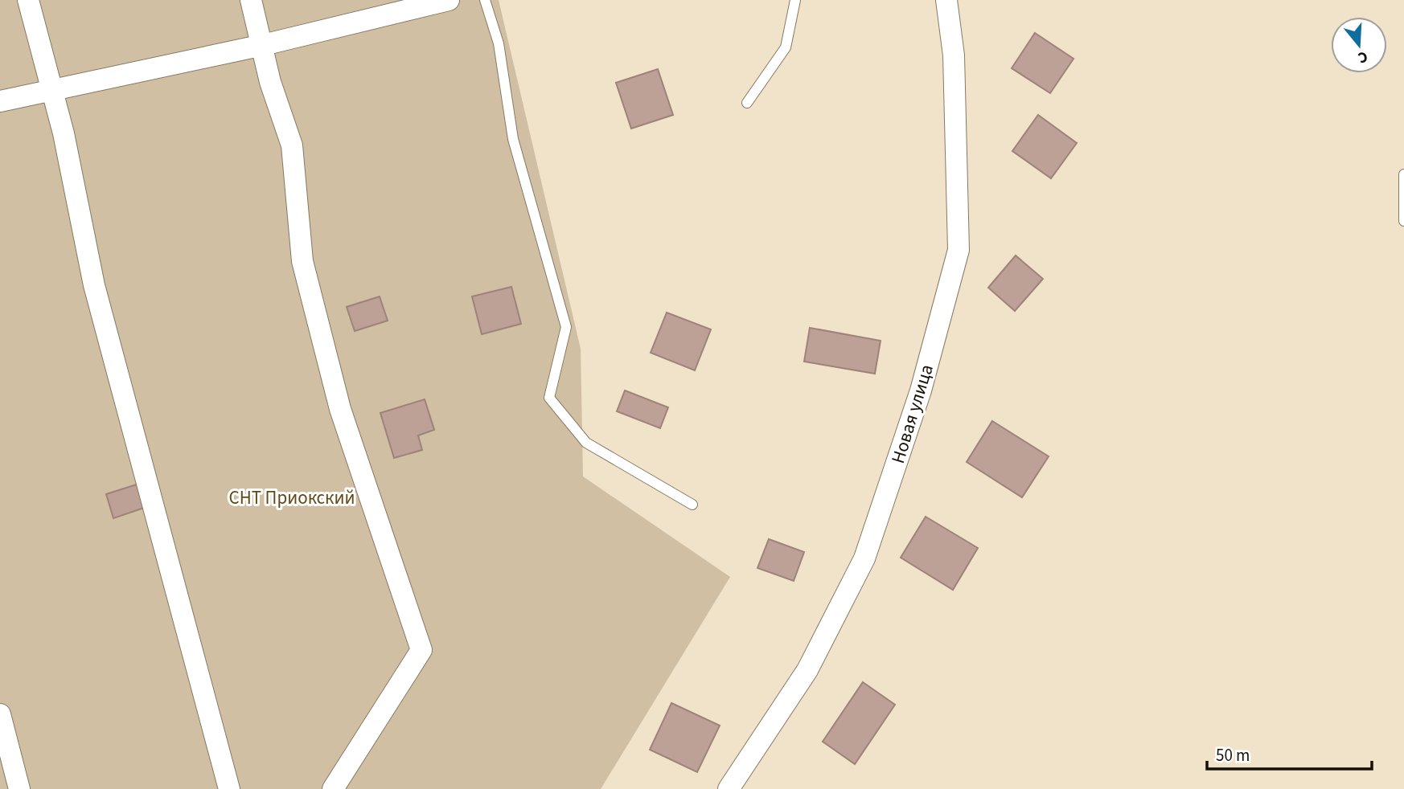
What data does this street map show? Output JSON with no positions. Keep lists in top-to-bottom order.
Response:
{
  "streets": {
    "street": ["Новая улица"]
  },
  "parks": ["СНТ Приокский"],
  "scale_bar": "50 m",
  "north": "bottom"
}
